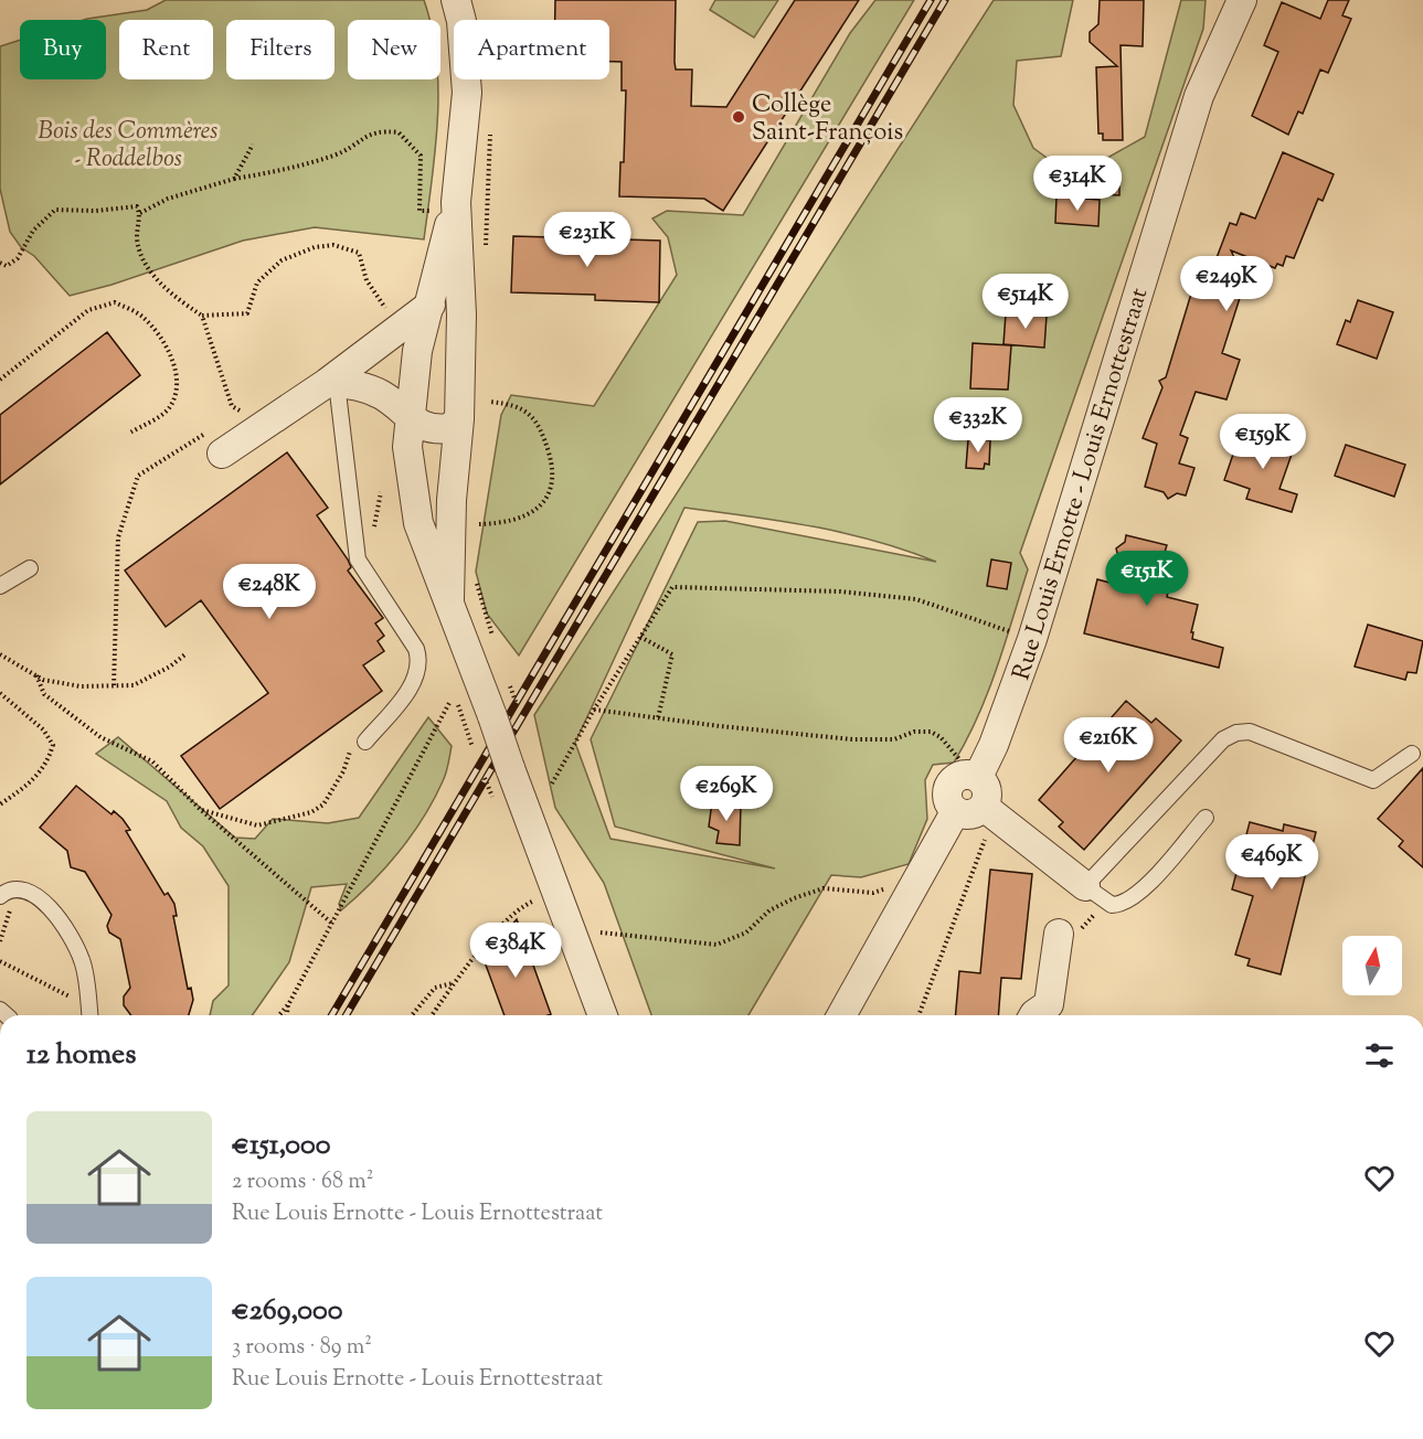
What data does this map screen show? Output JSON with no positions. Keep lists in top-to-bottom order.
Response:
{
  "streets": {
    "street": ["Rue Louis Ernotte - Louis Ernottestraat"]
  },
  "parks": ["Bois des Commères - Roddelbos"],
  "places": ["Collège Saint-François"],
  "north": "top",
  "page": {
    "chip": [
      "Buy",
      "Rent",
      "Filters",
      "New",
      "Apartment"
    ],
    "price": [
      "€314K",
      "€231K",
      "€249K",
      "€514K",
      "€332K",
      "€159K",
      "€151K",
      "€248K",
      "€216K",
      "€269K",
      "€469K",
      "€384K"
    ],
    "heading": "12 homes",
    "list": [
      {
        "name": "€151,000",
        "note": "2 rooms · 68 m² · Rue Louis Ernotte - Louis Ernottestraat"
      },
      {
        "name": "€269,000",
        "note": "3 rooms · 89 m² · Rue Louis Ernotte - Louis Ernottestraat"
      }
    ]
  }
}
